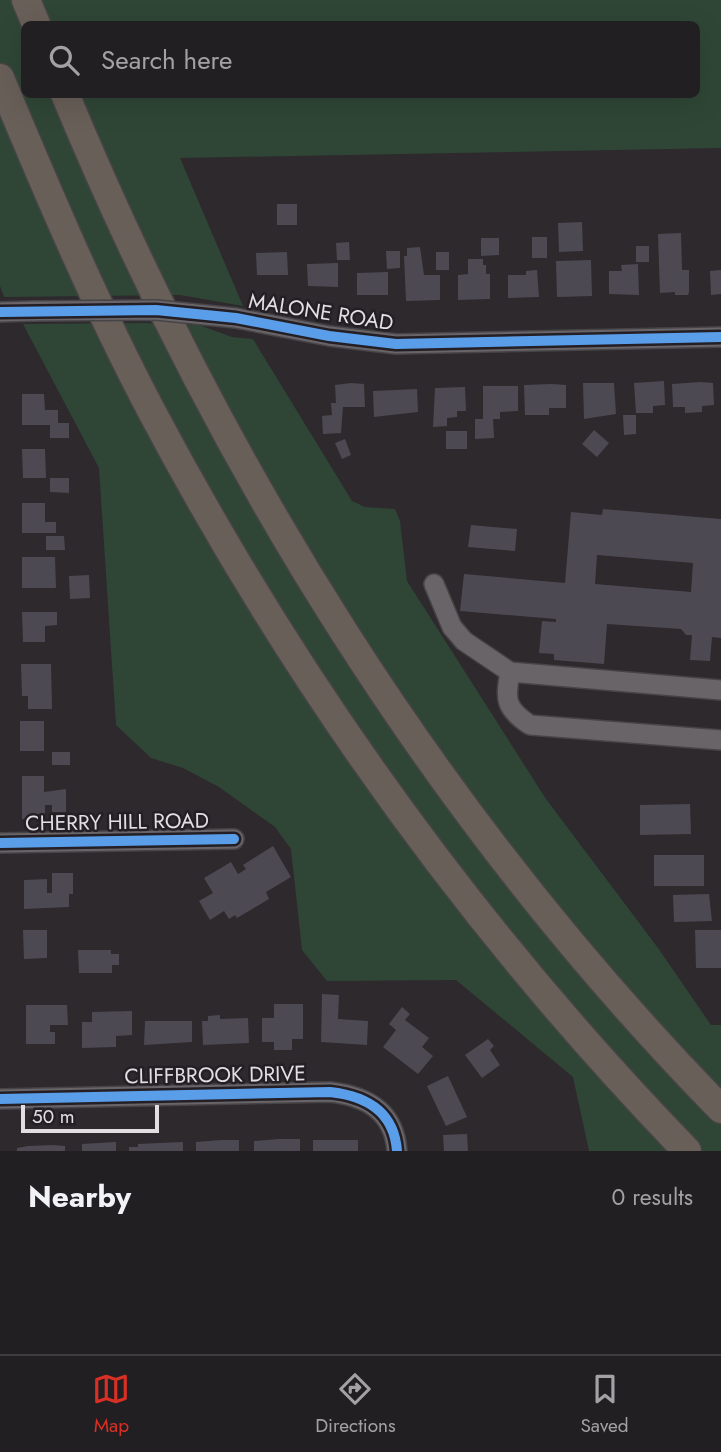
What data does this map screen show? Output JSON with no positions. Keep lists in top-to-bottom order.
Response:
{
  "streets": {
    "street": ["MALONE ROAD", "CHERRY HILL ROAD", "CLIFFBROOK DRIVE"]
  },
  "scale_bar": "50 m",
  "page": {
    "search": "Search here",
    "scale": "50 m",
    "heading": ["Nearby", "0 results"],
    "nav": ["Map", "Directions", "Saved"]
  }
}
